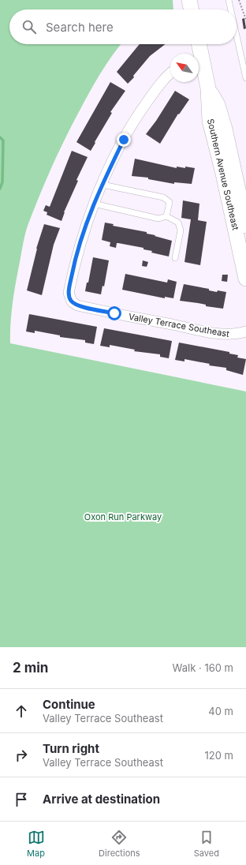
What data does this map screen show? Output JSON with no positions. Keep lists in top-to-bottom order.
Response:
{
  "streets": {
    "main road": ["Southern Avenue Southeast"],
    "street": ["Valley Terrace Southeast"]
  },
  "parks": ["Oxon Run Parkway"],
  "north": "top left",
  "page": {
    "search": "Search here",
    "heading": ["2 min", "Walk · 160 m"],
    "list": [
      ["Continue", "Valley Terrace Southeast", "40 m"],
      ["Turn right", "Valley Terrace Southeast", "120 m"],
      "Arrive at destination"
    ],
    "nav": ["Map", "Directions", "Saved"]
  }
}
